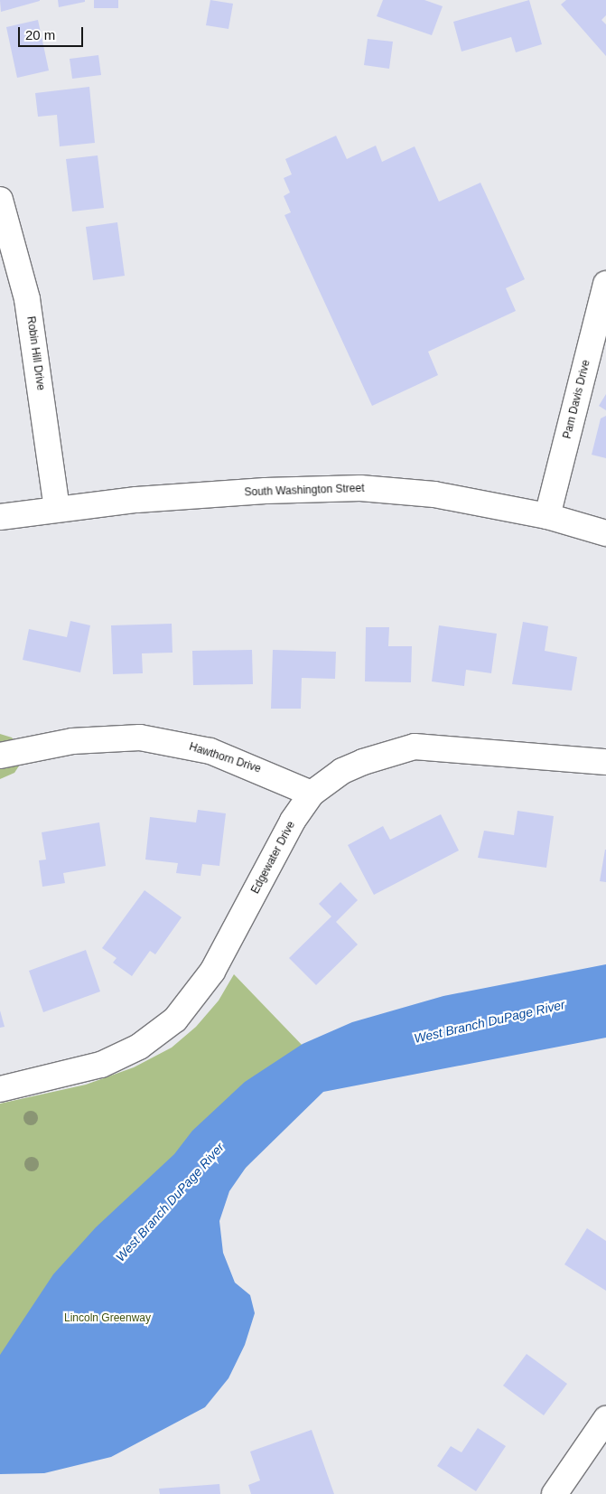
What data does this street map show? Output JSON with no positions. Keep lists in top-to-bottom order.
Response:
{
  "streets": {
    "street": [
      "Robin Hill Drive",
      "Pam Davis Drive",
      "South Washington Street",
      "Hawthorn Drive",
      "Edgewater Drive"
    ]
  },
  "crossings": [
    ["Robin Hill Drive", "South Washington Street"],
    ["Pam Davis Drive", "South Washington Street"],
    ["Hawthorn Drive", "Edgewater Drive"]
  ],
  "water": ["West Branch DuPage River"],
  "parks": ["Lincoln Greenway"],
  "scale_bar": "20 m"
}
